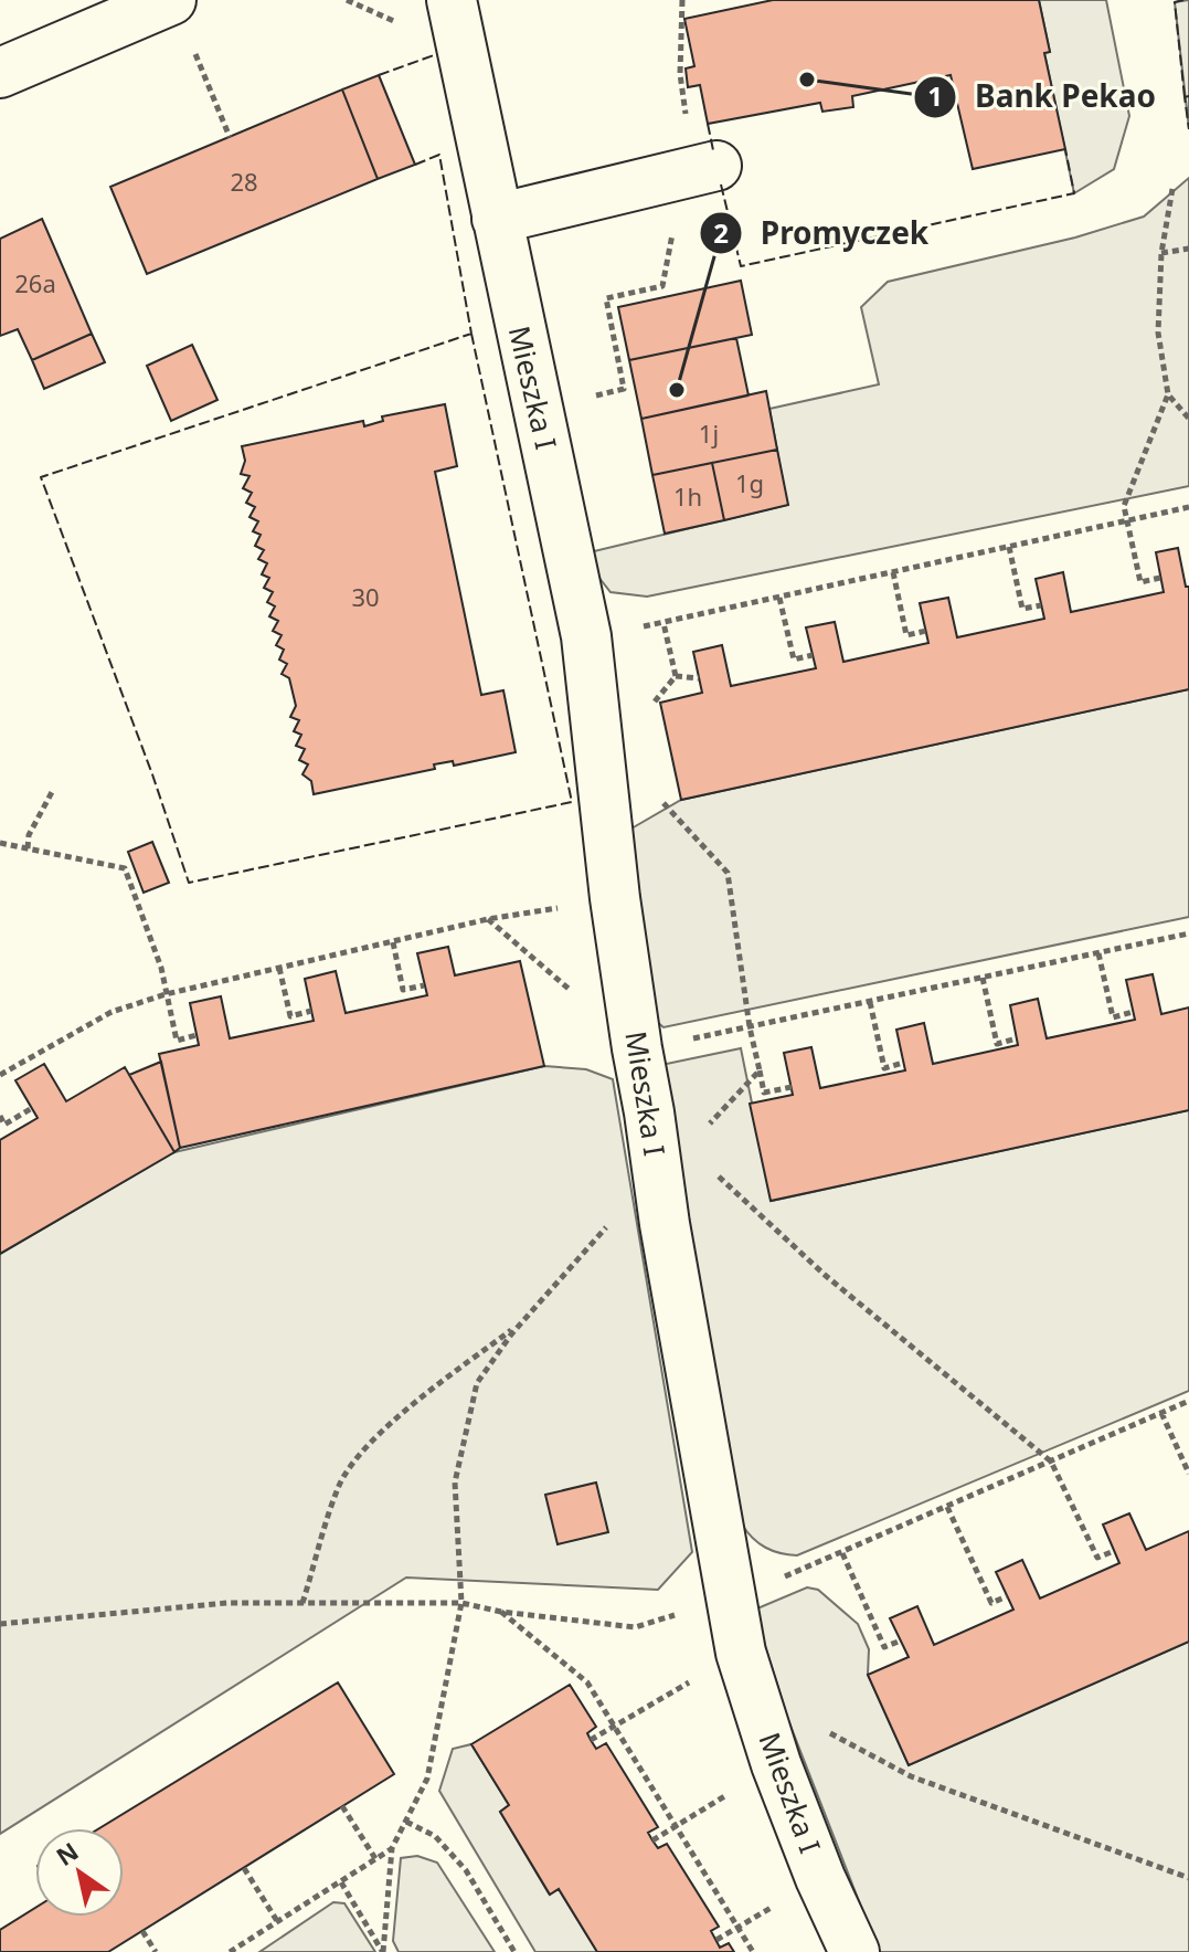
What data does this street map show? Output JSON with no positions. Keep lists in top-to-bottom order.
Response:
{
  "streets": {
    "street": ["Mieszka I"]
  },
  "places": ["Bank Pekao", "Promyczek"],
  "house_numbers": [
    "28",
    "26a",
    "1j",
    "1g",
    "1h",
    "30"
  ],
  "north": "top left"
}
